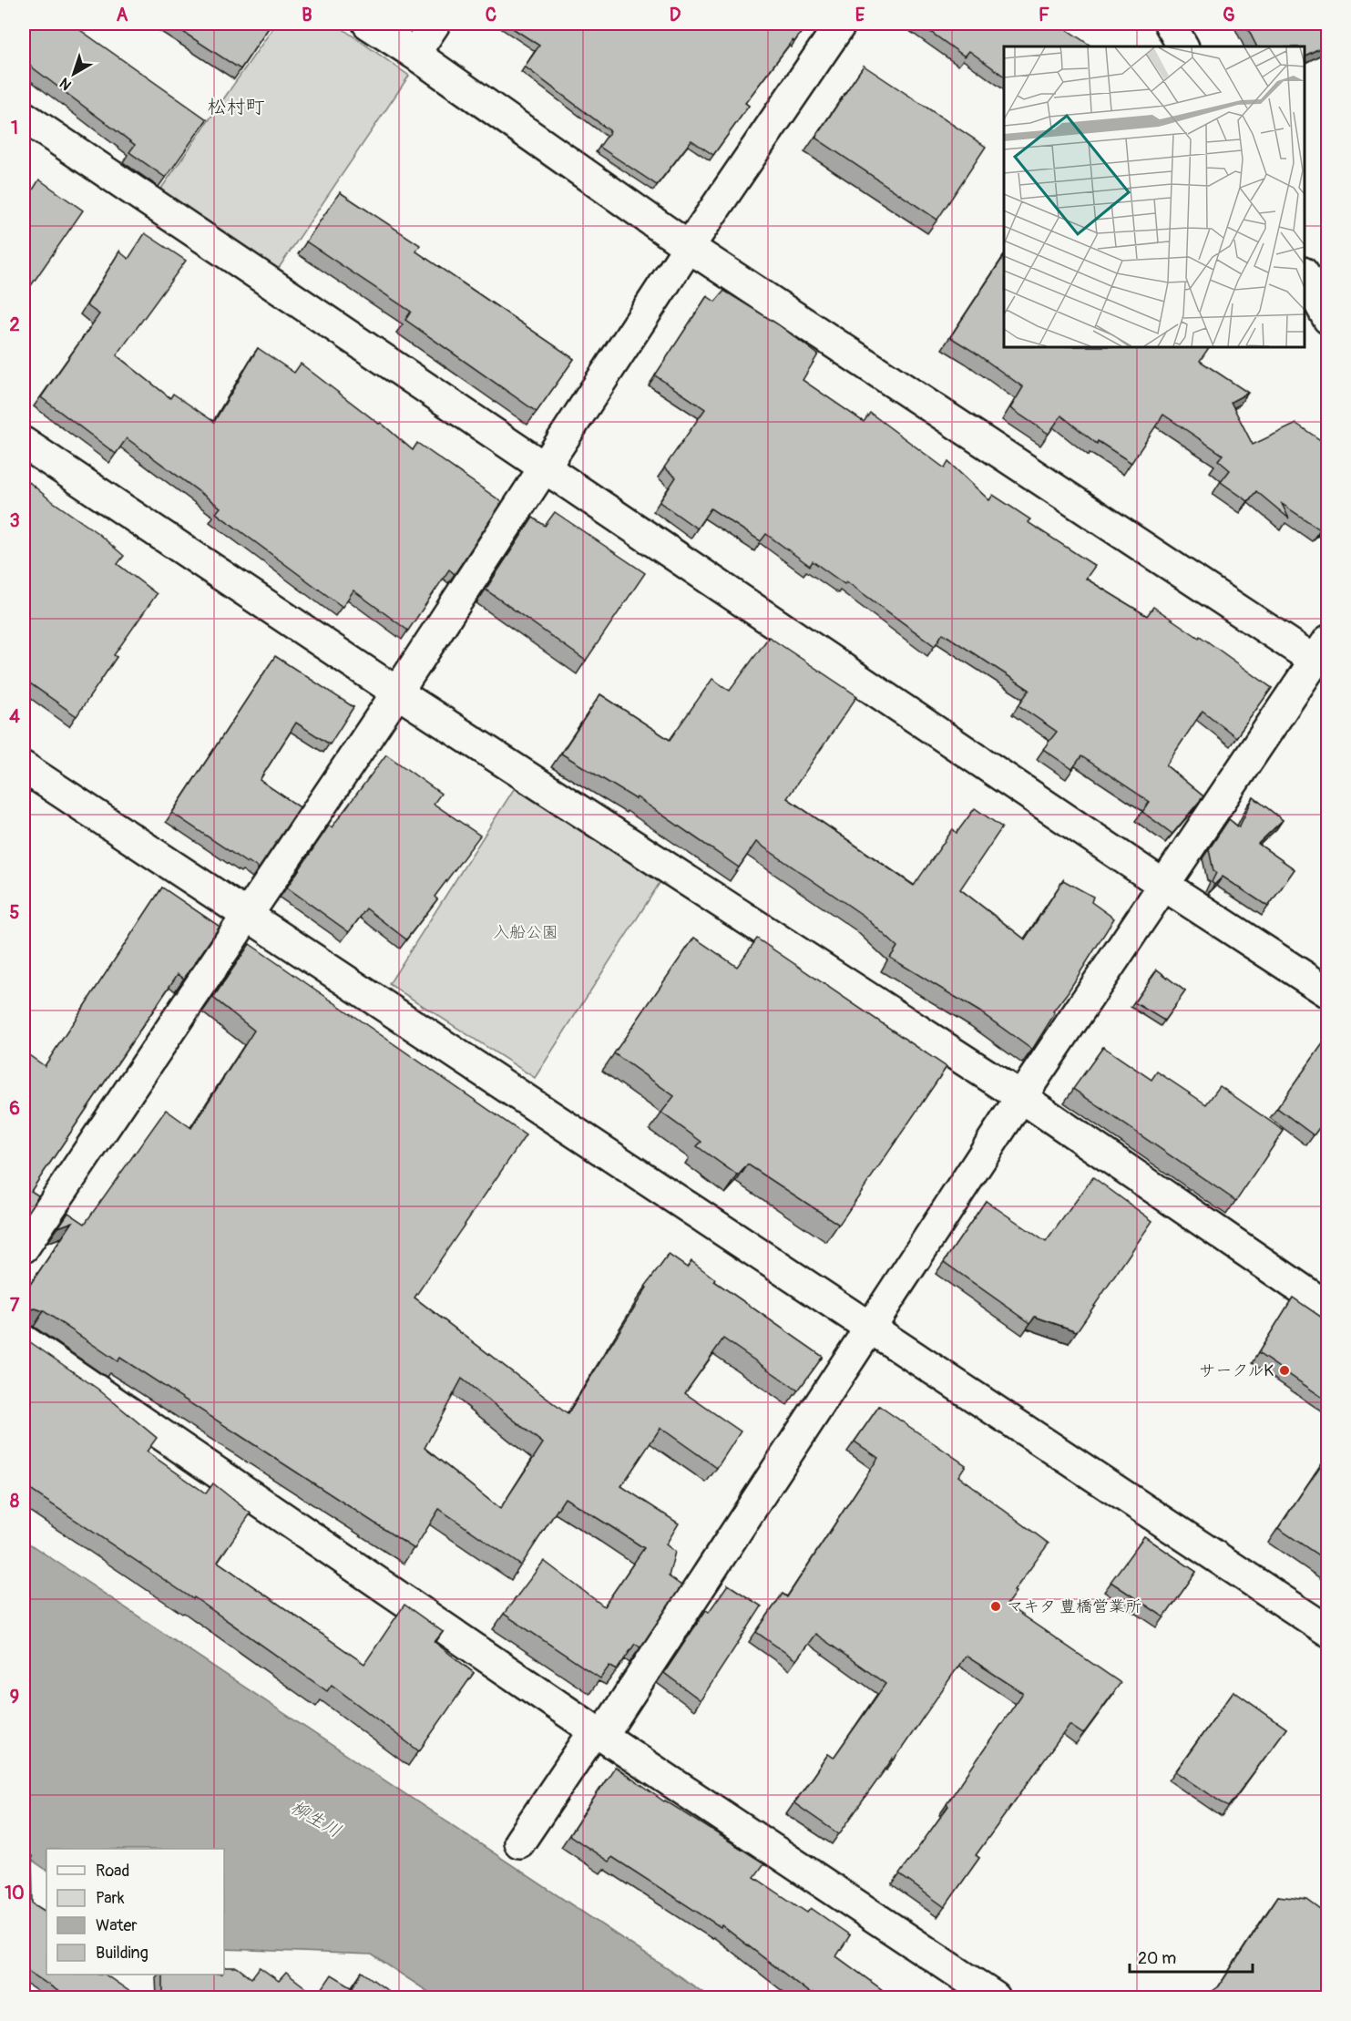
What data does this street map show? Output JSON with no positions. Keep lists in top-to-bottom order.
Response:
{
  "districts": ["松村町"],
  "water": ["柳生川"],
  "parks": ["入船公園"],
  "places": ["サークルK", "マキタ 豊橋営業所"],
  "legend": [
    "Road",
    "Park",
    "Water",
    "Building"
  ],
  "scale_bar": "20 m",
  "north": "bottom left",
  "grid": {
    "columns": [
      "A",
      "B",
      "C",
      "D",
      "E",
      "F",
      "G"
    ],
    "rows": [
      "1",
      "2",
      "3",
      "4",
      "5",
      "6",
      "7",
      "8",
      "9",
      "10"
    ]
  }
}
